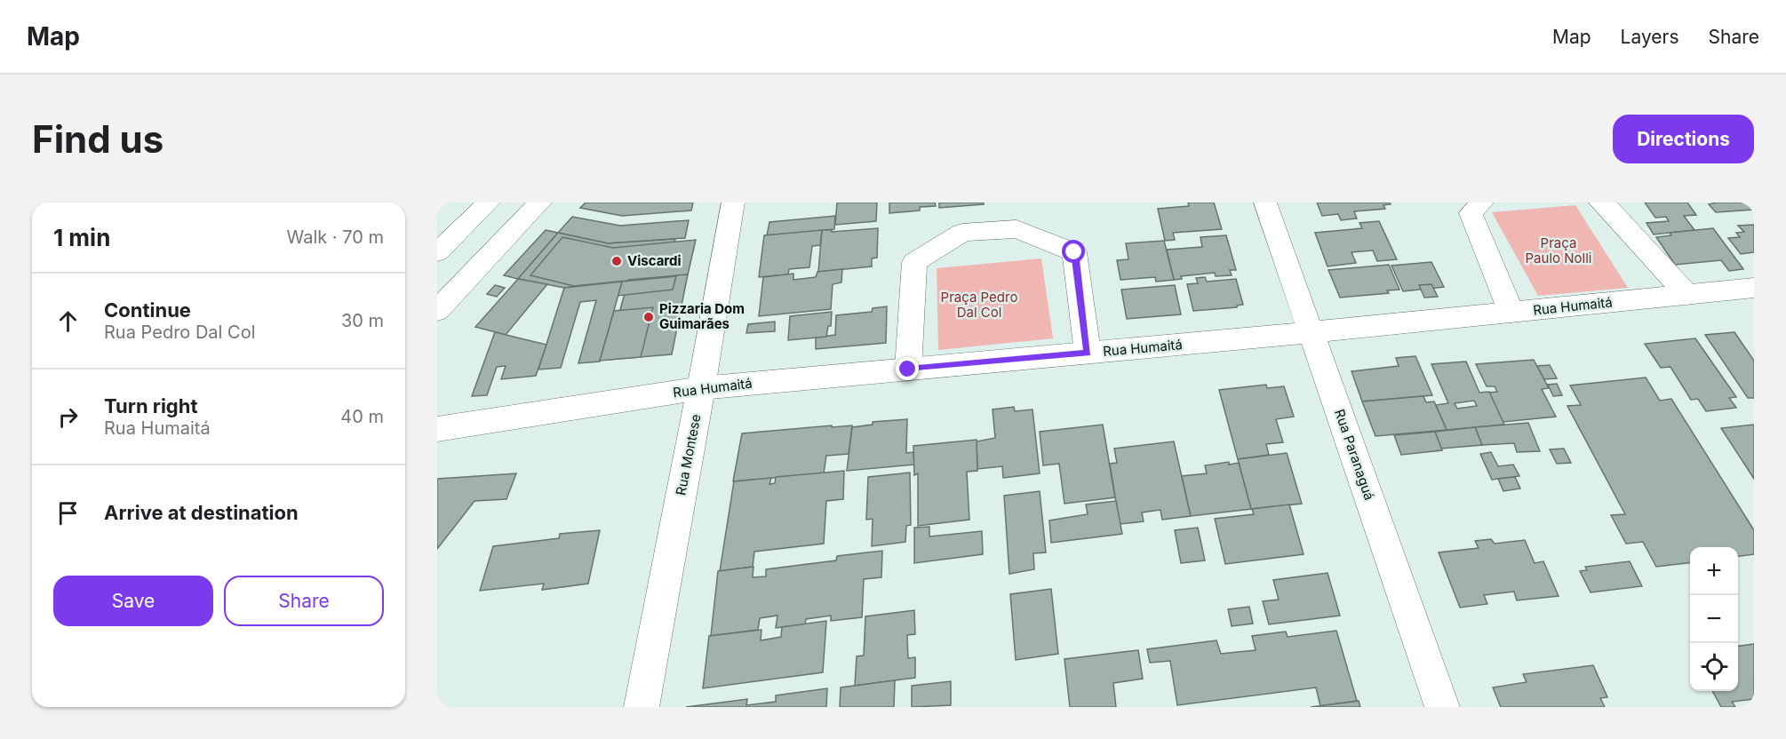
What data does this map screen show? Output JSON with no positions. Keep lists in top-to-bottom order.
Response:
{
  "streets": {
    "street": ["Rua Humaitá", "Rua Montese", "Rua Paranaguá"]
  },
  "crossings": [
    ["Rua Humaitá", "Rua Montese"],
    ["Rua Humaitá", "Rua Paranaguá"]
  ],
  "parks": ["Praça Paulo Nolli", "Praça Pedro Dal Col"],
  "places": ["Viscardi", "Pizzaria Dom Guimarães"],
  "page": {
    "header": "Map",
    "nav": ["Map", "Layers", "Share"],
    "buttons": [
      "Directions",
      ["Save", "Share"]
    ],
    "title": "Find us",
    "heading": ["1 min", "Walk · 70 m"],
    "list": [
      ["Continue", "Rua Pedro Dal Col", "30 m"],
      ["Turn right", "Rua Humaitá", "40 m"],
      "Arrive at destination"
    ],
    "map_buttons": ["+", "−"]
  }
}
